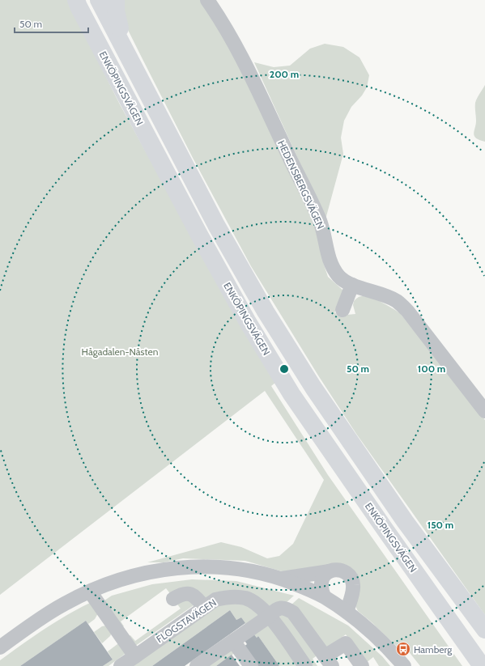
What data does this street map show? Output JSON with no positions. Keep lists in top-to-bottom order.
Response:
{
  "streets": {
    "main road": ["ENKÖPINGSVÄGEN"],
    "street": ["HEDENSBERGSVÄGEN", "FLOGSTAVÄGEN"]
  },
  "parks": ["Hågadalen-Nåsten"],
  "places": {
    "bus stop": ["Hamberg"]
  },
  "scale_bar": "50 m",
  "rings": [
    "200 m",
    "50 m",
    "100 m",
    "150 m"
  ]
}
